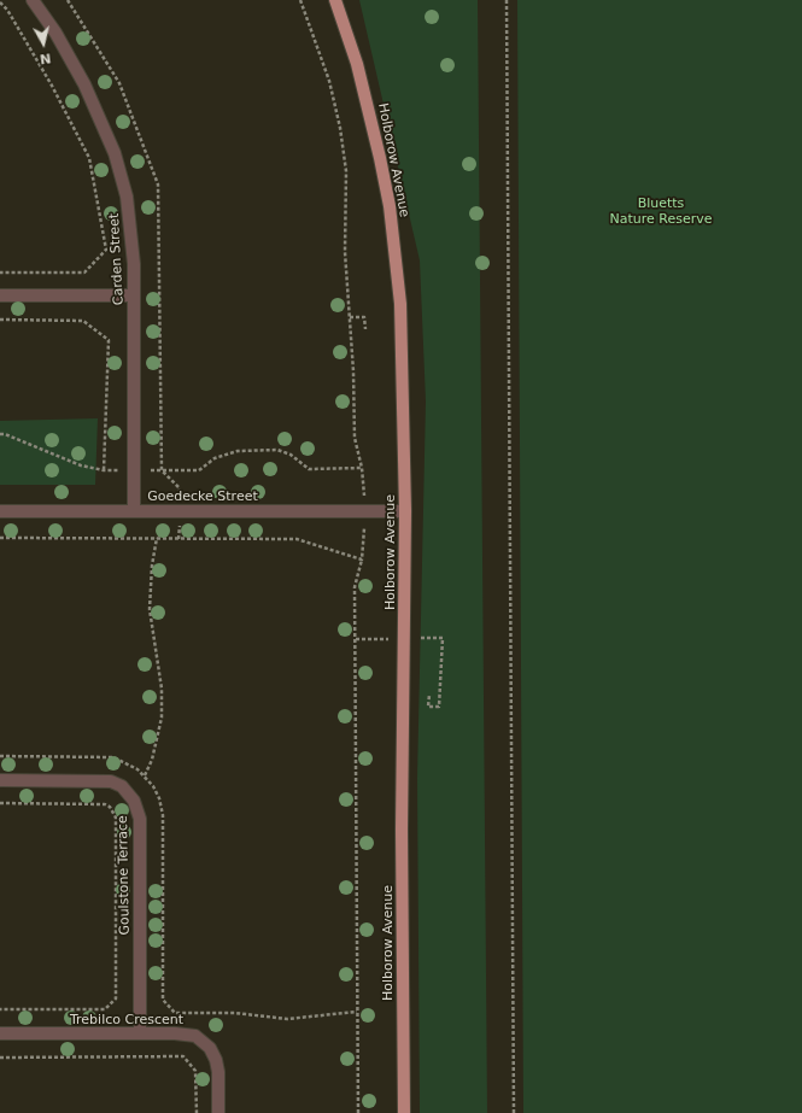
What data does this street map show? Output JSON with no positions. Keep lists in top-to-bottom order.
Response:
{
  "streets": {
    "main road": ["Holborow Avenue"],
    "street": [
      "Carden Street",
      "Goedecke Street",
      "Goulstone Terrace",
      "Trebilco Crescent"
    ]
  },
  "crossings": [
    ["Holborow Avenue", "Goedecke Street"],
    ["Carden Street", "Goedecke Street"],
    ["Goulstone Terrace", "Trebilco Crescent"]
  ],
  "parks": ["Bluetts Nature Reserve"],
  "north": "bottom"
}
